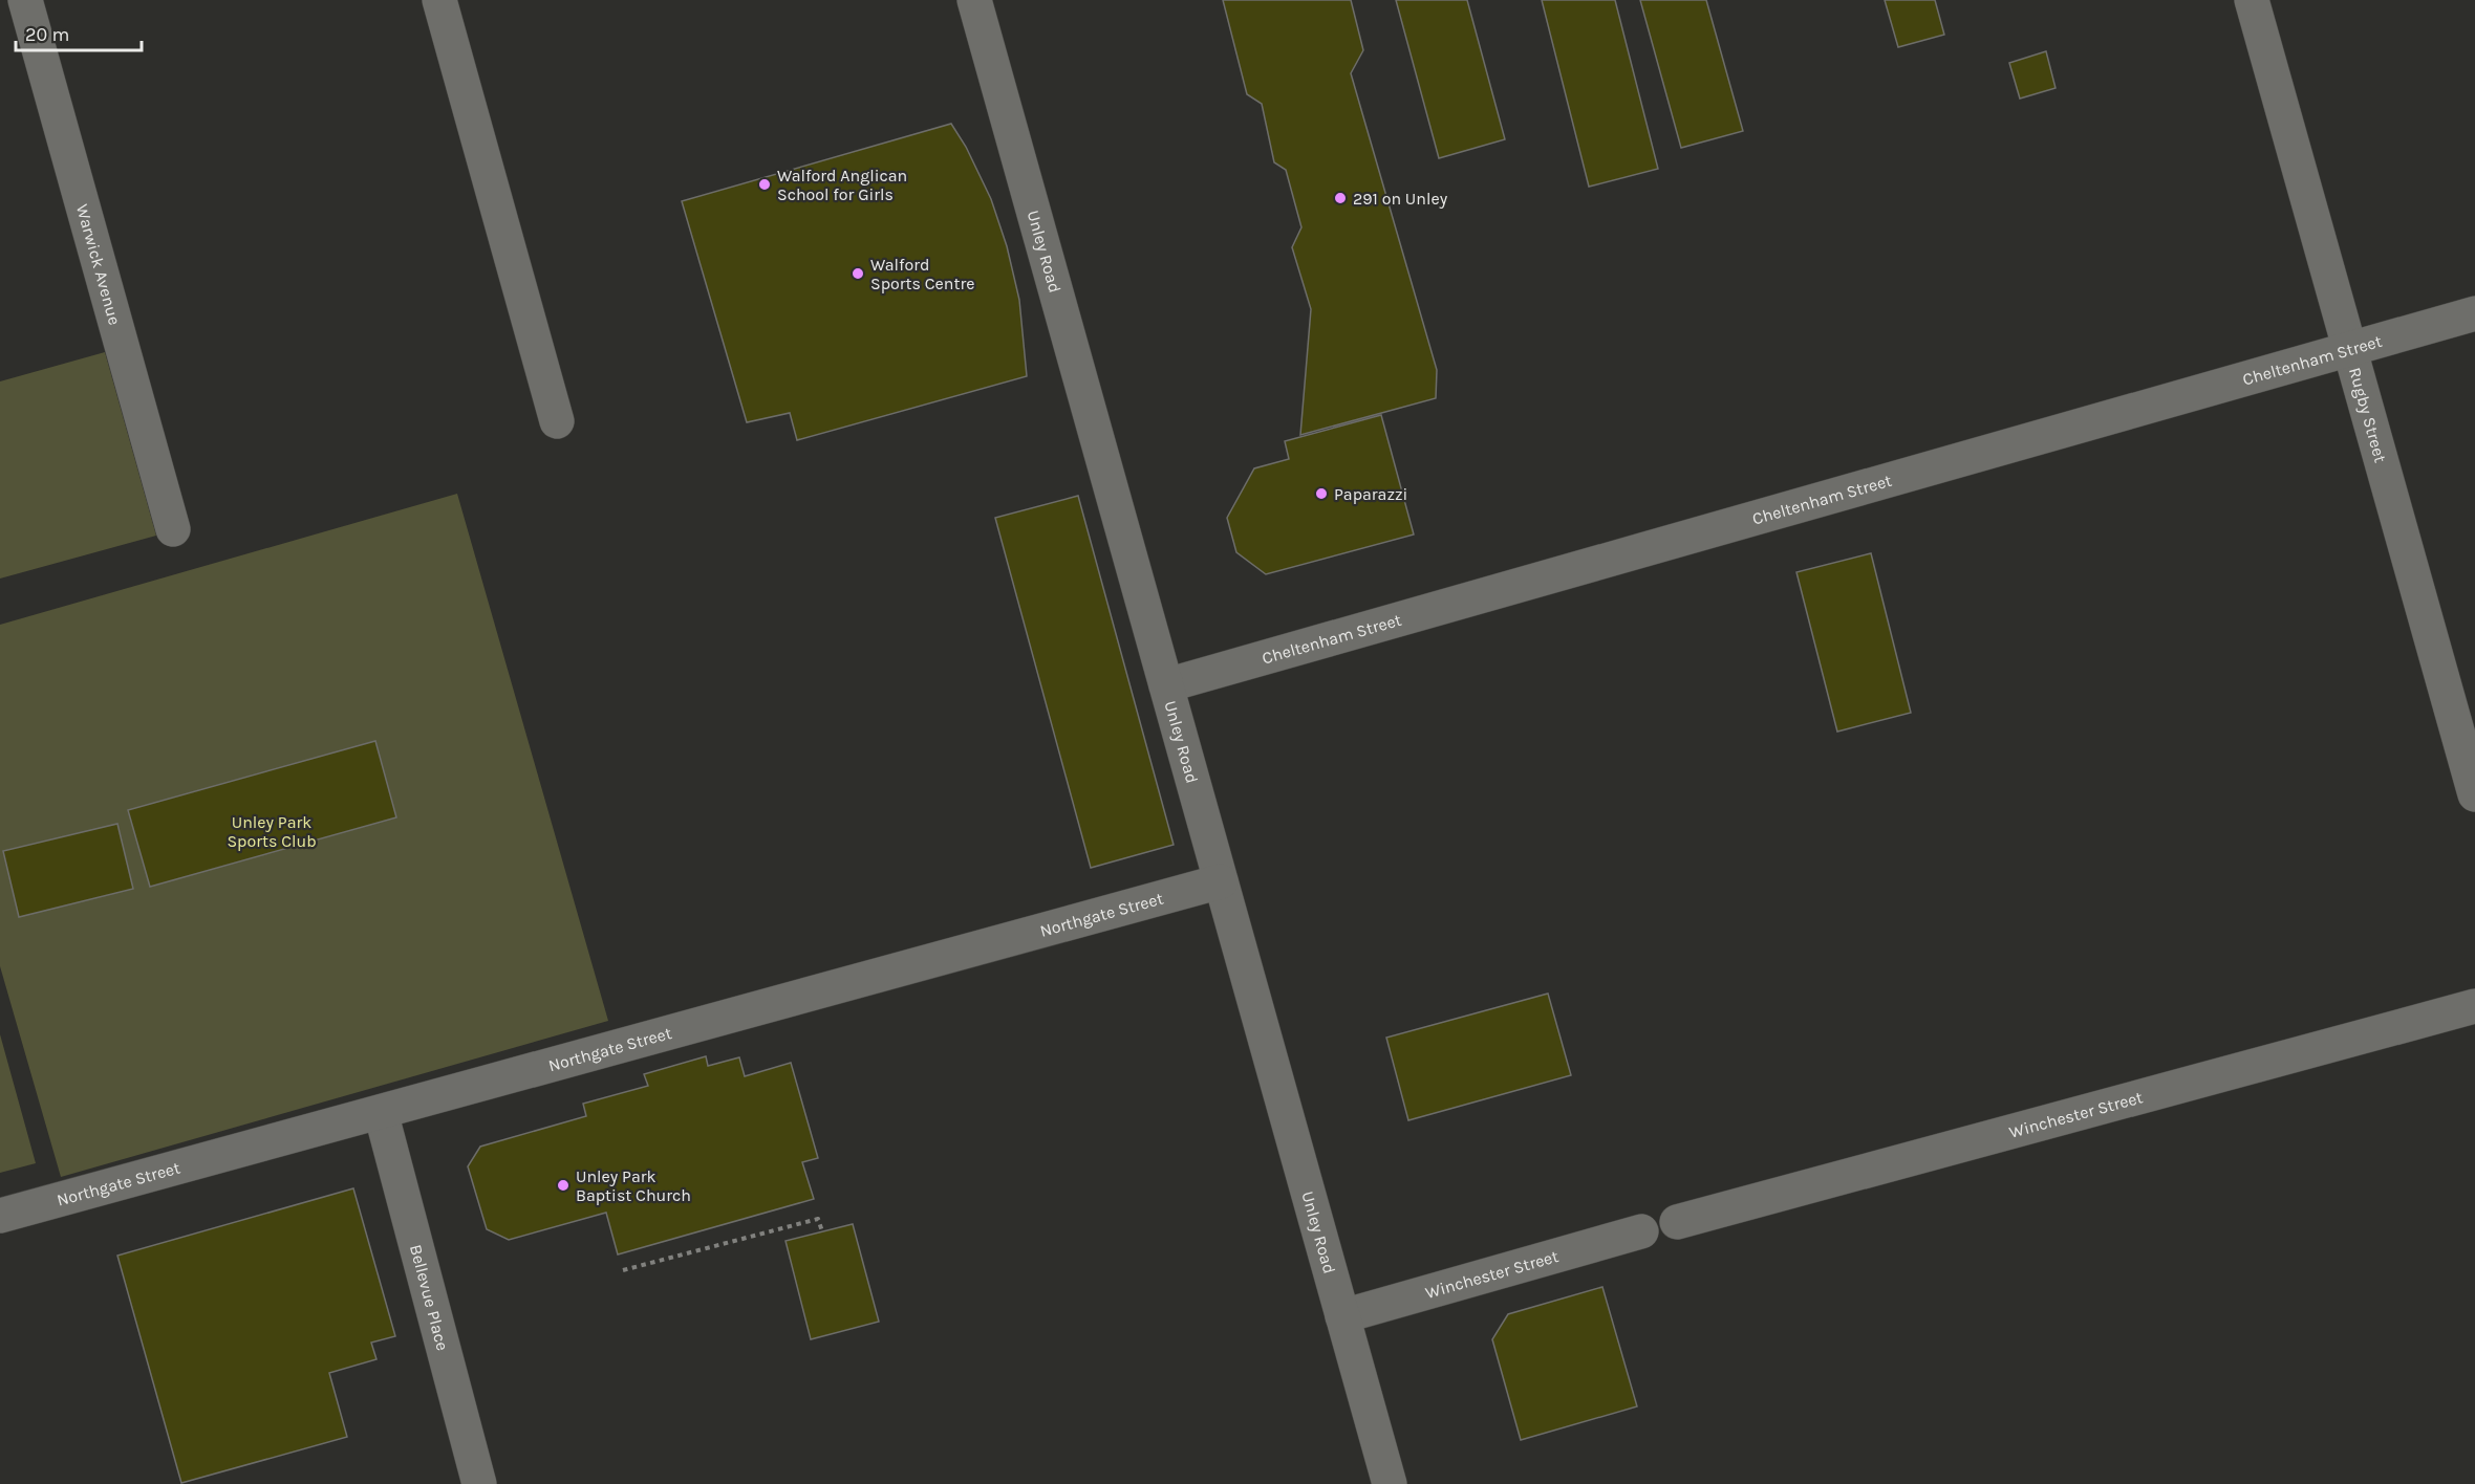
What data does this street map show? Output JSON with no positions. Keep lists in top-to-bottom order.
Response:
{
  "streets": {
    "street": [
      "Unley Road",
      "Warwick Avenue",
      "Cheltenham Street",
      "Rugby Street",
      "Northgate Street",
      "Winchester Street",
      "Bellevue Place"
    ]
  },
  "crossings": [
    ["Unley Road", "Cheltenham Street"],
    ["Unley Road", "Northgate Street"],
    ["Unley Road", "Winchester Street"],
    ["Cheltenham Street", "Rugby Street"],
    ["Northgate Street", "Bellevue Place"]
  ],
  "parks": ["Unley Park Sports Club"],
  "places": [
    "Walford Anglican School for Girls",
    "291 on Unley",
    "Walford Sports Centre",
    "Paparazzi",
    "Unley Park Baptist Church"
  ],
  "scale_bar": "20 m"
}
